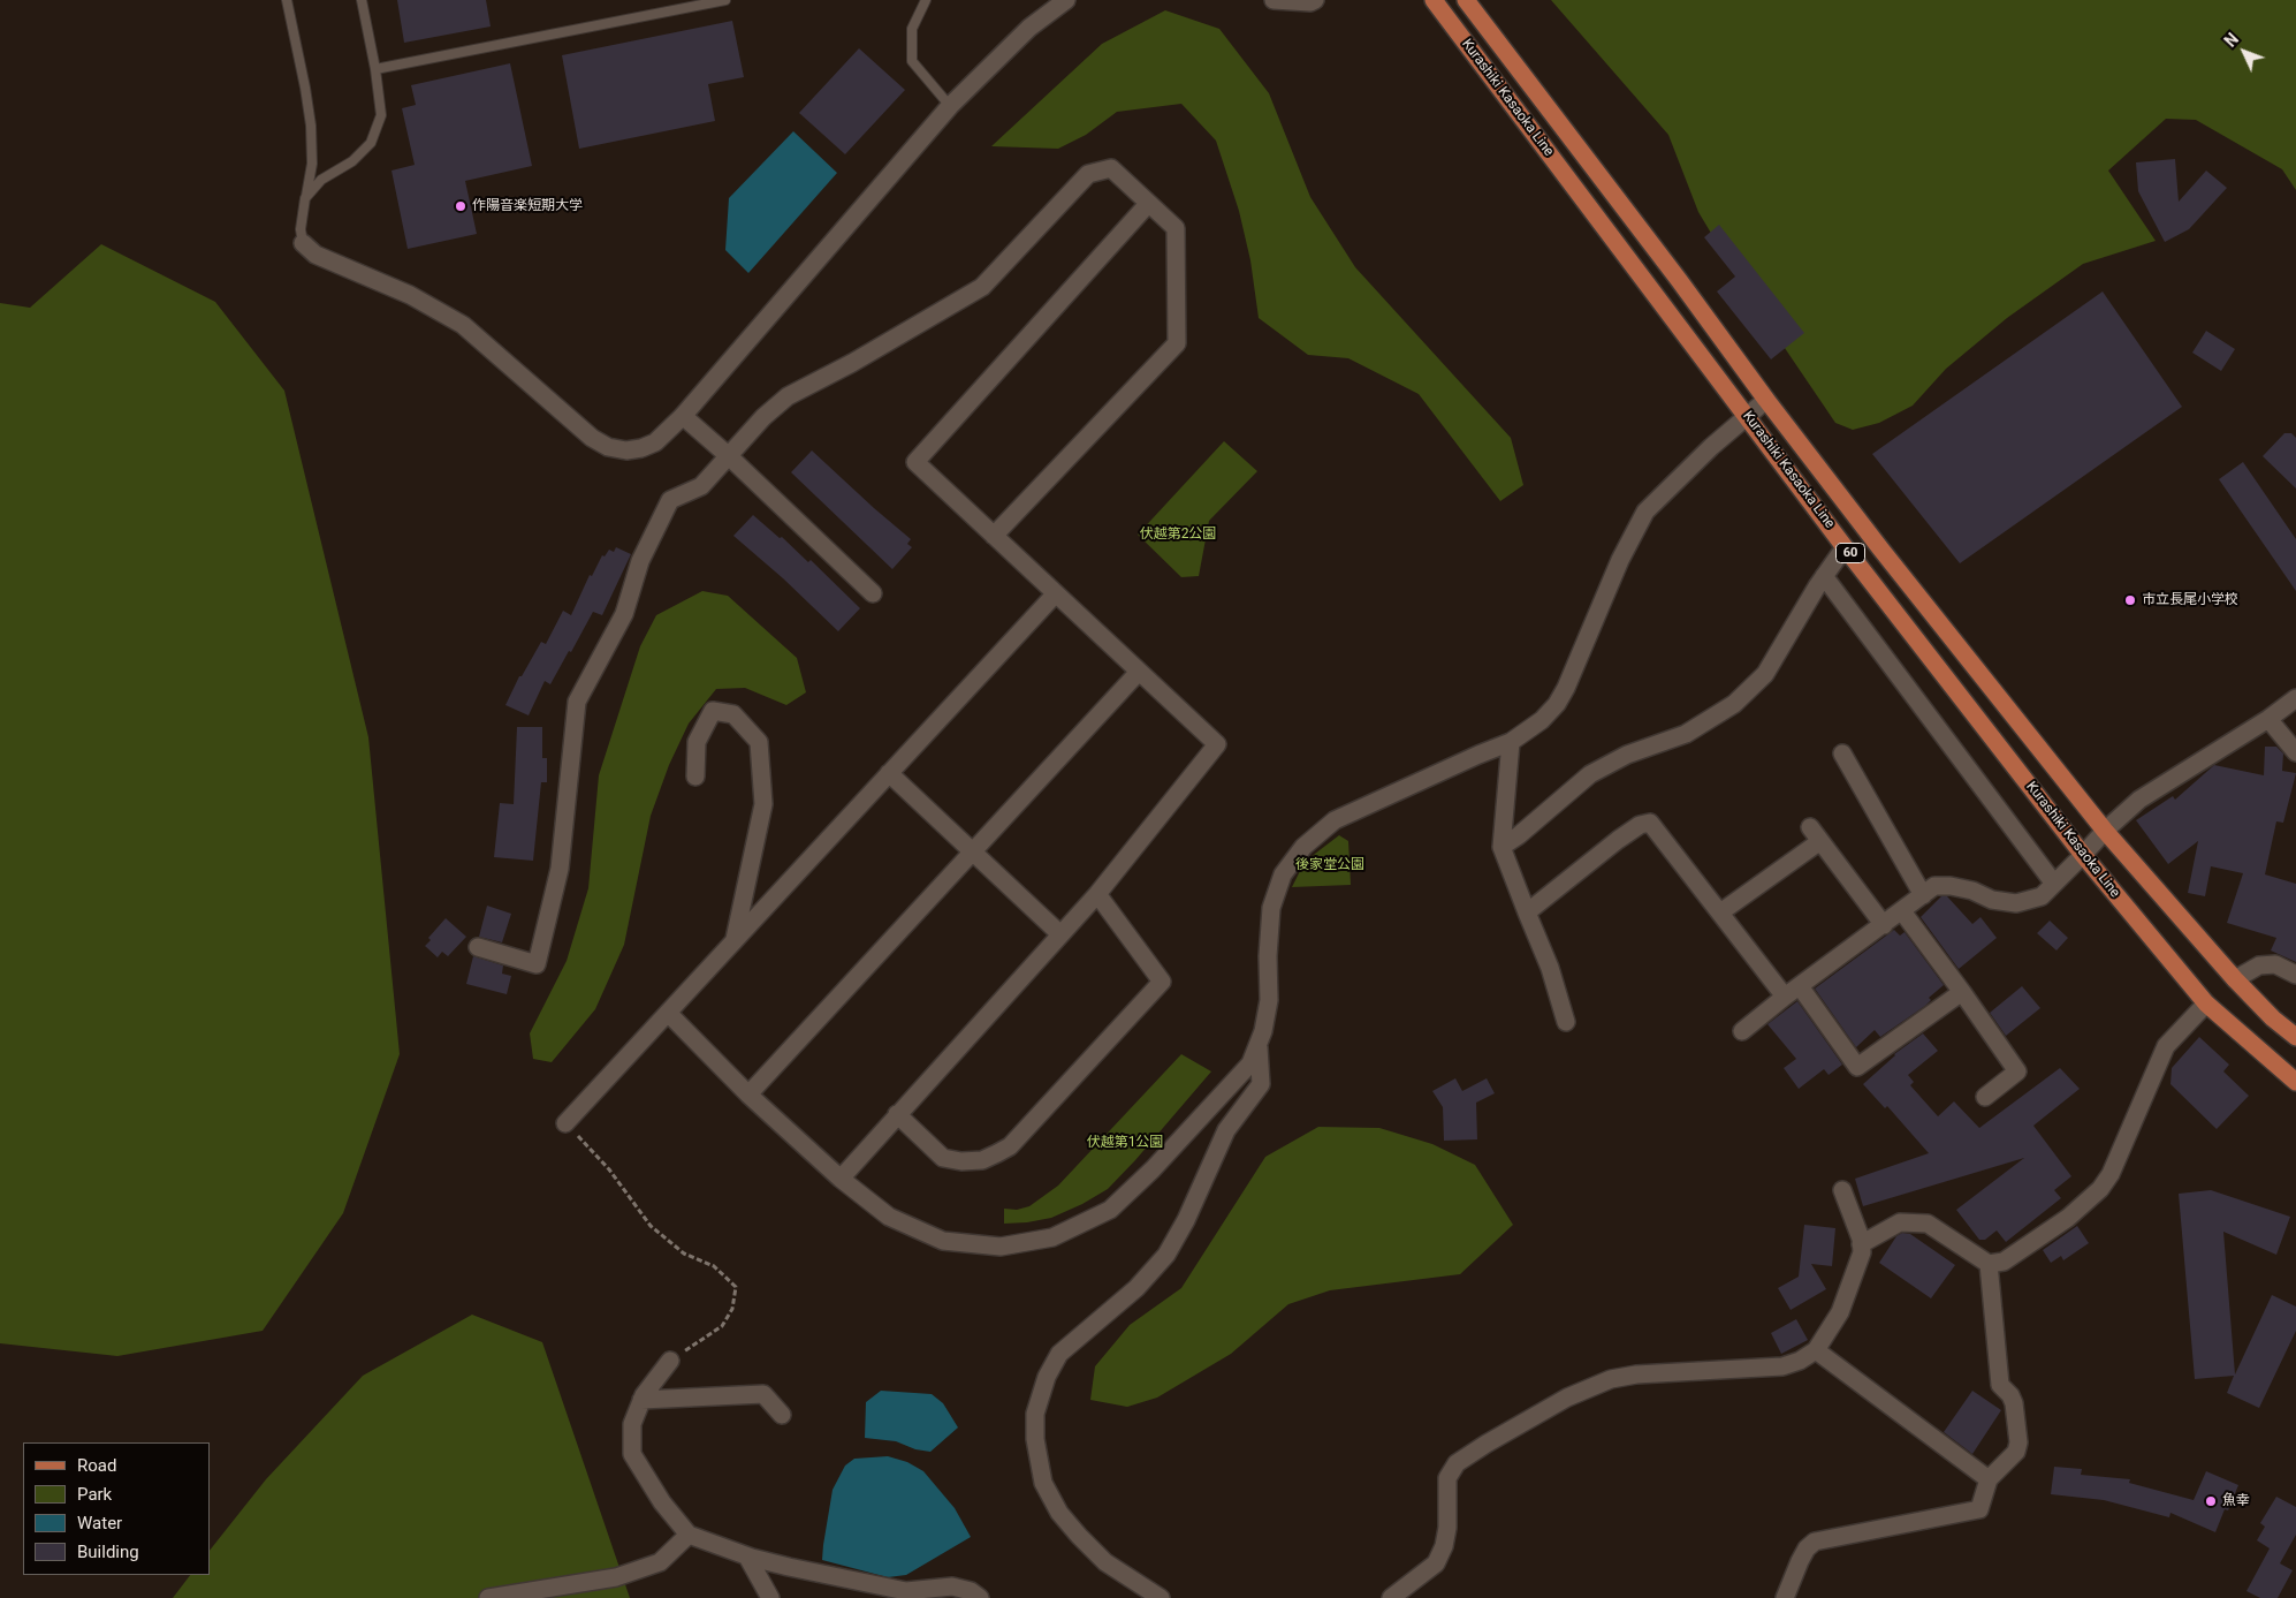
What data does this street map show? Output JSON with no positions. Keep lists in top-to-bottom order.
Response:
{
  "streets": {
    "main road": ["Kurashiki Kasaoka Line", "60"]
  },
  "parks": ["伏越第2公園", "後家堂公園", "伏越第1公園"],
  "places": ["作陽音楽短期大学", "市立長尾小学校", "魚幸"],
  "legend": [
    "Road",
    "Park",
    "Water",
    "Building"
  ],
  "north": "top left"
}
